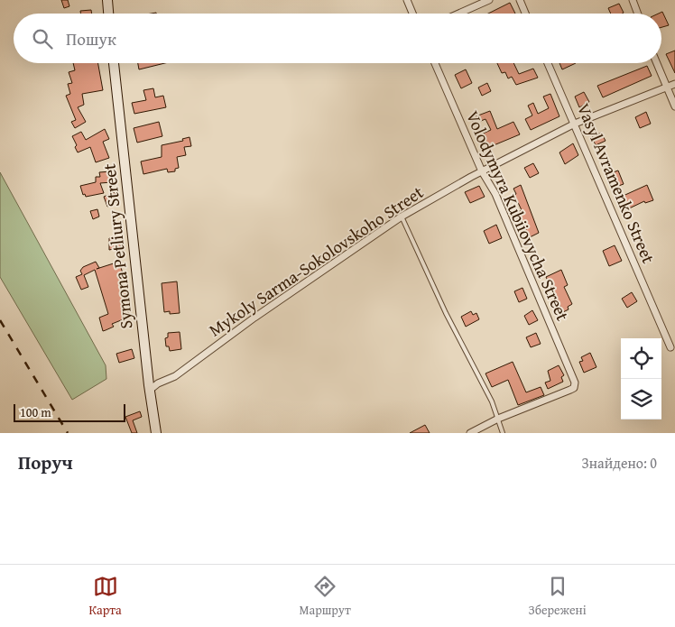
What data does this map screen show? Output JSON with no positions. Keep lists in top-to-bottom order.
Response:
{
  "streets": {
    "street": [
      "Vasyl Avramenko Street",
      "Volodymyra Kubiiovycha Street",
      "Symona Petliury Street",
      "Mykoly Sarma-Sokolovskoho Street"
    ]
  },
  "crossings": [
    ["Vasyl Avramenko Street", "Mykoly Sarma-Sokolovskoho Street"],
    ["Volodymyra Kubiiovycha Street", "Mykoly Sarma-Sokolovskoho Street"],
    ["Symona Petliury Street", "Mykoly Sarma-Sokolovskoho Street"]
  ],
  "scale_bar": "100 m",
  "page": {
    "search": "Пошук",
    "scale": "100 m",
    "heading": ["Поруч", "Знайдено: 0"],
    "nav": ["Карта", "Маршрут", "Збережені"]
  }
}
